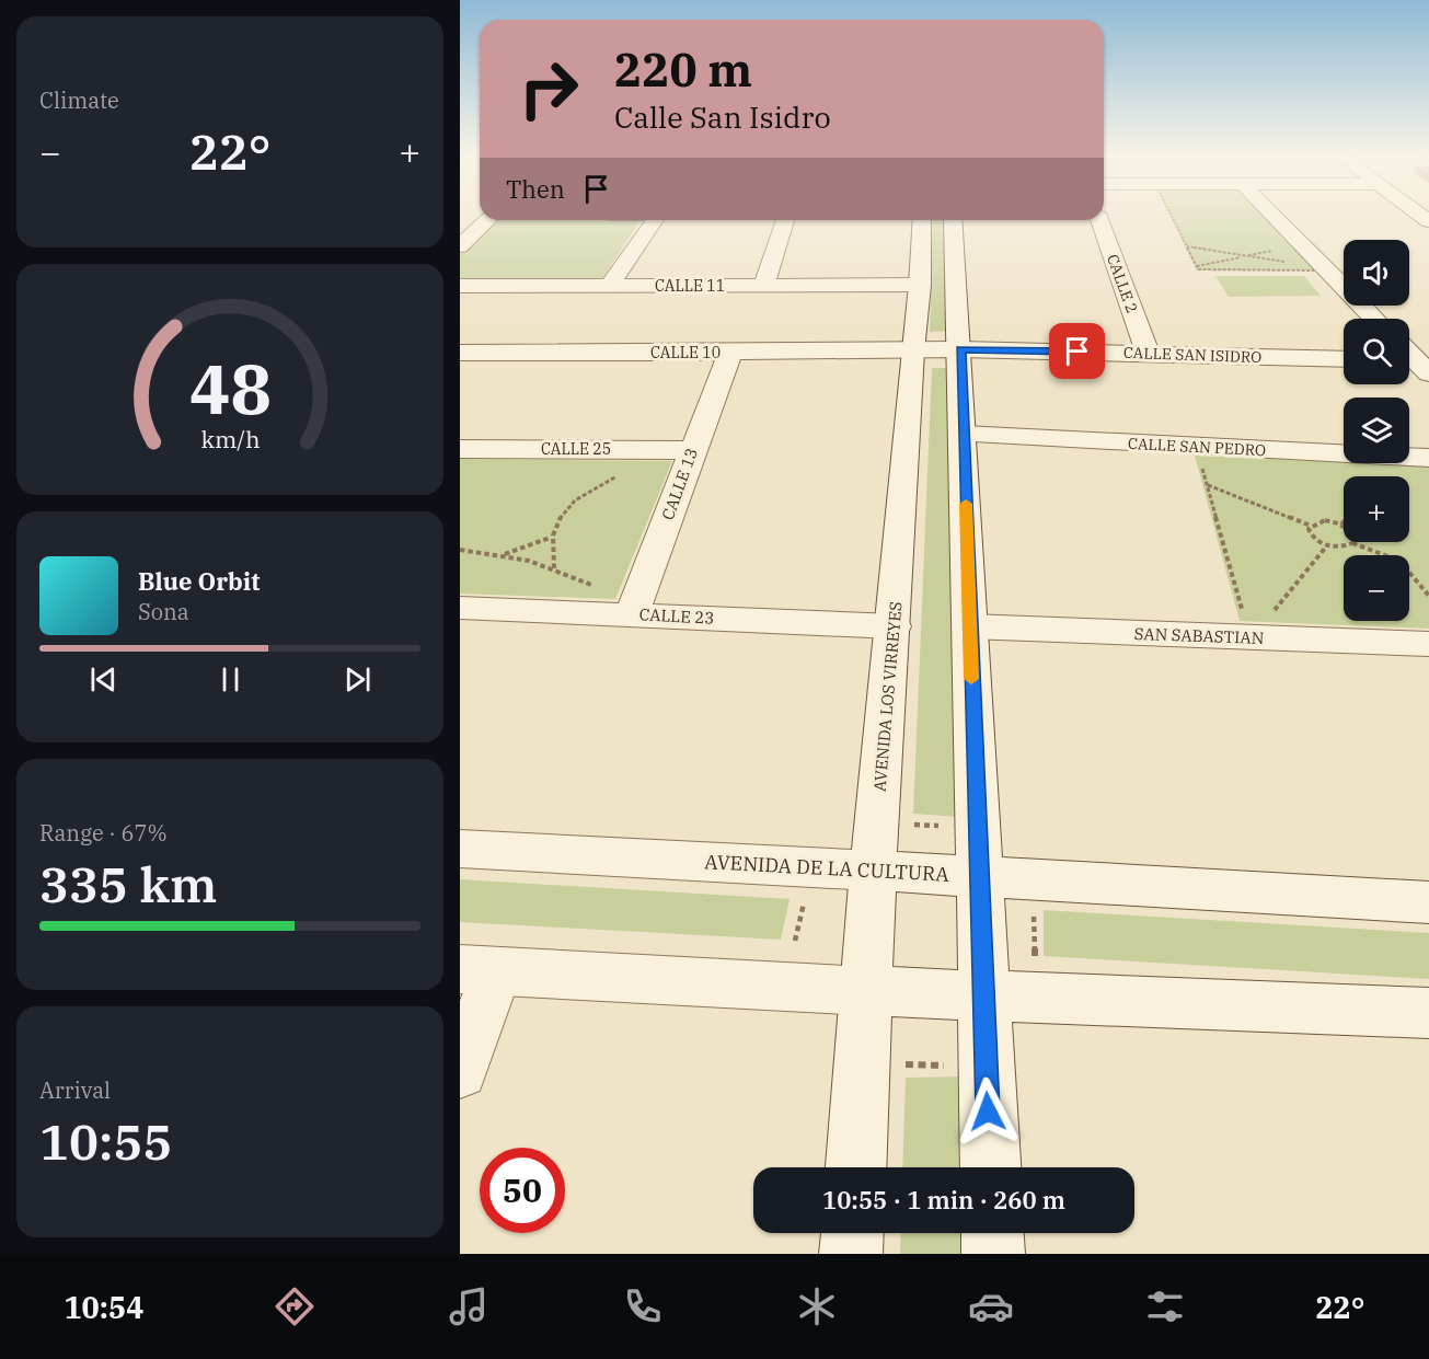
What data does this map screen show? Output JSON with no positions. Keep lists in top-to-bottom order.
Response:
{
  "streets": {
    "street": [
      "CALLE 2",
      "CALLE 11",
      "CALLE 10",
      "CALLE SAN ISIDRO",
      "CALLE SAN PEDRO",
      "CALLE 25",
      "CALLE 13",
      "CALLE 23",
      "SAN SABASTIAN",
      "AVENIDA LOS VIRREYES",
      "AVENIDA DE LA CULTURA"
    ]
  },
  "crossings": [
    ["CALLE 2", "CALLE SAN ISIDRO"],
    ["CALLE 11", "AVENIDA LOS VIRREYES"],
    ["CALLE 10", "CALLE SAN ISIDRO"],
    ["CALLE 10", "CALLE 13"],
    ["CALLE 10", "AVENIDA LOS VIRREYES"],
    ["CALLE SAN ISIDRO", "AVENIDA LOS VIRREYES"],
    ["CALLE 25", "CALLE 13"],
    ["CALLE 13", "CALLE 23"],
    ["CALLE 23", "AVENIDA LOS VIRREYES"],
    ["AVENIDA LOS VIRREYES", "AVENIDA DE LA CULTURA"]
  ],
  "page": {
    "tile": [
      "Climate",
      ["Range · 67%", "335 km"],
      ["Arrival", "10:55"]
    ],
    "turn": ["220 m", "Calle San Isidro"],
    "heat": ["−", "22°", "+"],
    "then": "Then",
    "map_buttons": ["+", "−"],
    "song": ["Blue Orbit", "Sona"],
    "limit": "50",
    "trip": "10:55 · 1 min · 260 m",
    "tabs": ["10:54", "22°"],
    "gauge": ["48", "km/h"]
  }
}
